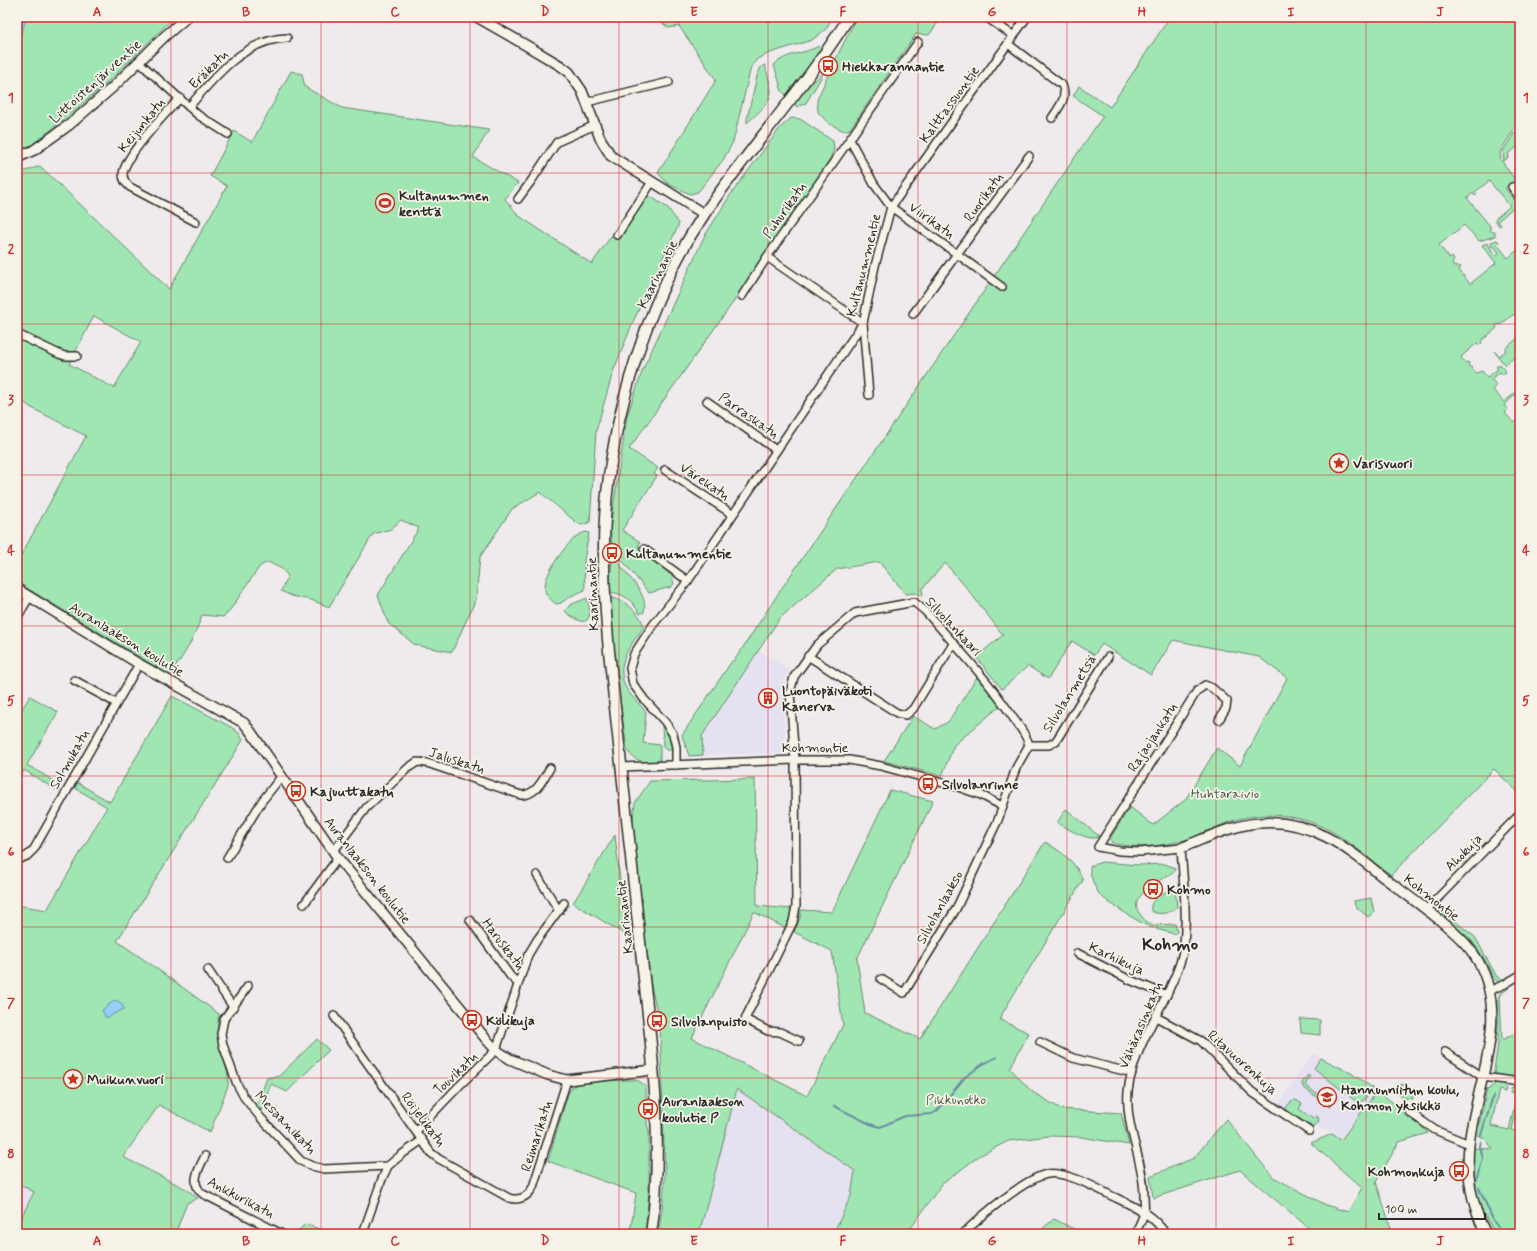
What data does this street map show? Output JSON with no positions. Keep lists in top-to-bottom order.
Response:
{
  "streets": {
    "main road": ["Kaarinantie"],
    "street": [
      "Eräkatu",
      "Littoistenjärventie",
      "Kalttassuontie",
      "Keijunkatu",
      "Ruorikatu",
      "Puhurikatu",
      "Viirikatu",
      "Kultanummentie",
      "Parraskatu",
      "Värekatu",
      "Silvolankaari",
      "Auranlaakson koulutie",
      "Silvolanmetsä",
      "Rajaojankatu",
      "Kohmontie",
      "Solmukatu",
      "Jaluskatu",
      "Ahokuja",
      "Silvolanlaakso",
      "Haruskatu",
      "Karhikuja",
      "Vähärasinkatu",
      "Ritavuorenkuja",
      "Touvikatu",
      "Röijelikatu",
      "Mesaanikatu",
      "Reimarikatu",
      "Ankkurikatu"
    ]
  },
  "crossings": [
    ["Eräkatu", "Littoistenjärventie"],
    ["Eräkatu", "Keijunkatu"],
    ["Kalttassuontie", "Viirikatu"],
    ["Kalttassuontie", "Kultanummentie"],
    ["Ruorikatu", "Viirikatu"],
    ["Viirikatu", "Kultanummentie"],
    ["Kultanummentie", "Parraskatu"],
    ["Kultanummentie", "Värekatu"],
    ["Kultanummentie", "Kohmontie"],
    ["Kaarinantie", "Auranlaakson koulutie"],
    ["Kaarinantie", "Kohmontie"],
    ["Silvolankaari", "Silvolanmetsä"],
    ["Silvolankaari", "Kohmontie"],
    ["Auranlaakson koulutie", "Solmukatu"],
    ["Auranlaakson koulutie", "Jaluskatu"],
    ["Auranlaakson koulutie", "Touvikatu"],
    ["Auranlaakson koulutie", "Reimarikatu"],
    ["Rajaojankatu", "Kohmontie"],
    ["Kohmontie", "Ahokuja"],
    ["Kohmontie", "Silvolanlaakso"],
    ["Kohmontie", "Vähärasinkatu"],
    ["Karhikuja", "Vähärasinkatu"],
    ["Vähärasinkatu", "Ritavuorenkuja"],
    ["Touvikatu", "Röijelikatu"],
    ["Röijelikatu", "Reimarikatu"]
  ],
  "districts": ["Kohmo"],
  "parks": ["Huhtaraivio", "Pikkunotko"],
  "places": {
    "bus stop": [
      "Hiekkarannantie",
      "Kultanummentie",
      "Silvolanrinne",
      "Kajuuttakatu",
      "Kohmo",
      "Kölikuja",
      "Silvolanpuisto",
      "Auranlaakson koulutie P",
      "Kohmonkuja"
    ],
    "sports": ["Kultanummen kenttä"],
    "place": ["Varisvuori", "Muikunvuori"],
    "building": ["Luontopäiväkoti Kanerva"],
    "school or university": ["Hannunniitun koulu, Kohmon yksikkö"]
  },
  "scale_bar": "100 m",
  "grid": {
    "columns": [
      "A",
      "B",
      "C",
      "D",
      "E",
      "F",
      "G",
      "H",
      "I",
      "J"
    ],
    "rows": [
      "1",
      "2",
      "3",
      "4",
      "5",
      "6",
      "7",
      "8"
    ]
  }
}
